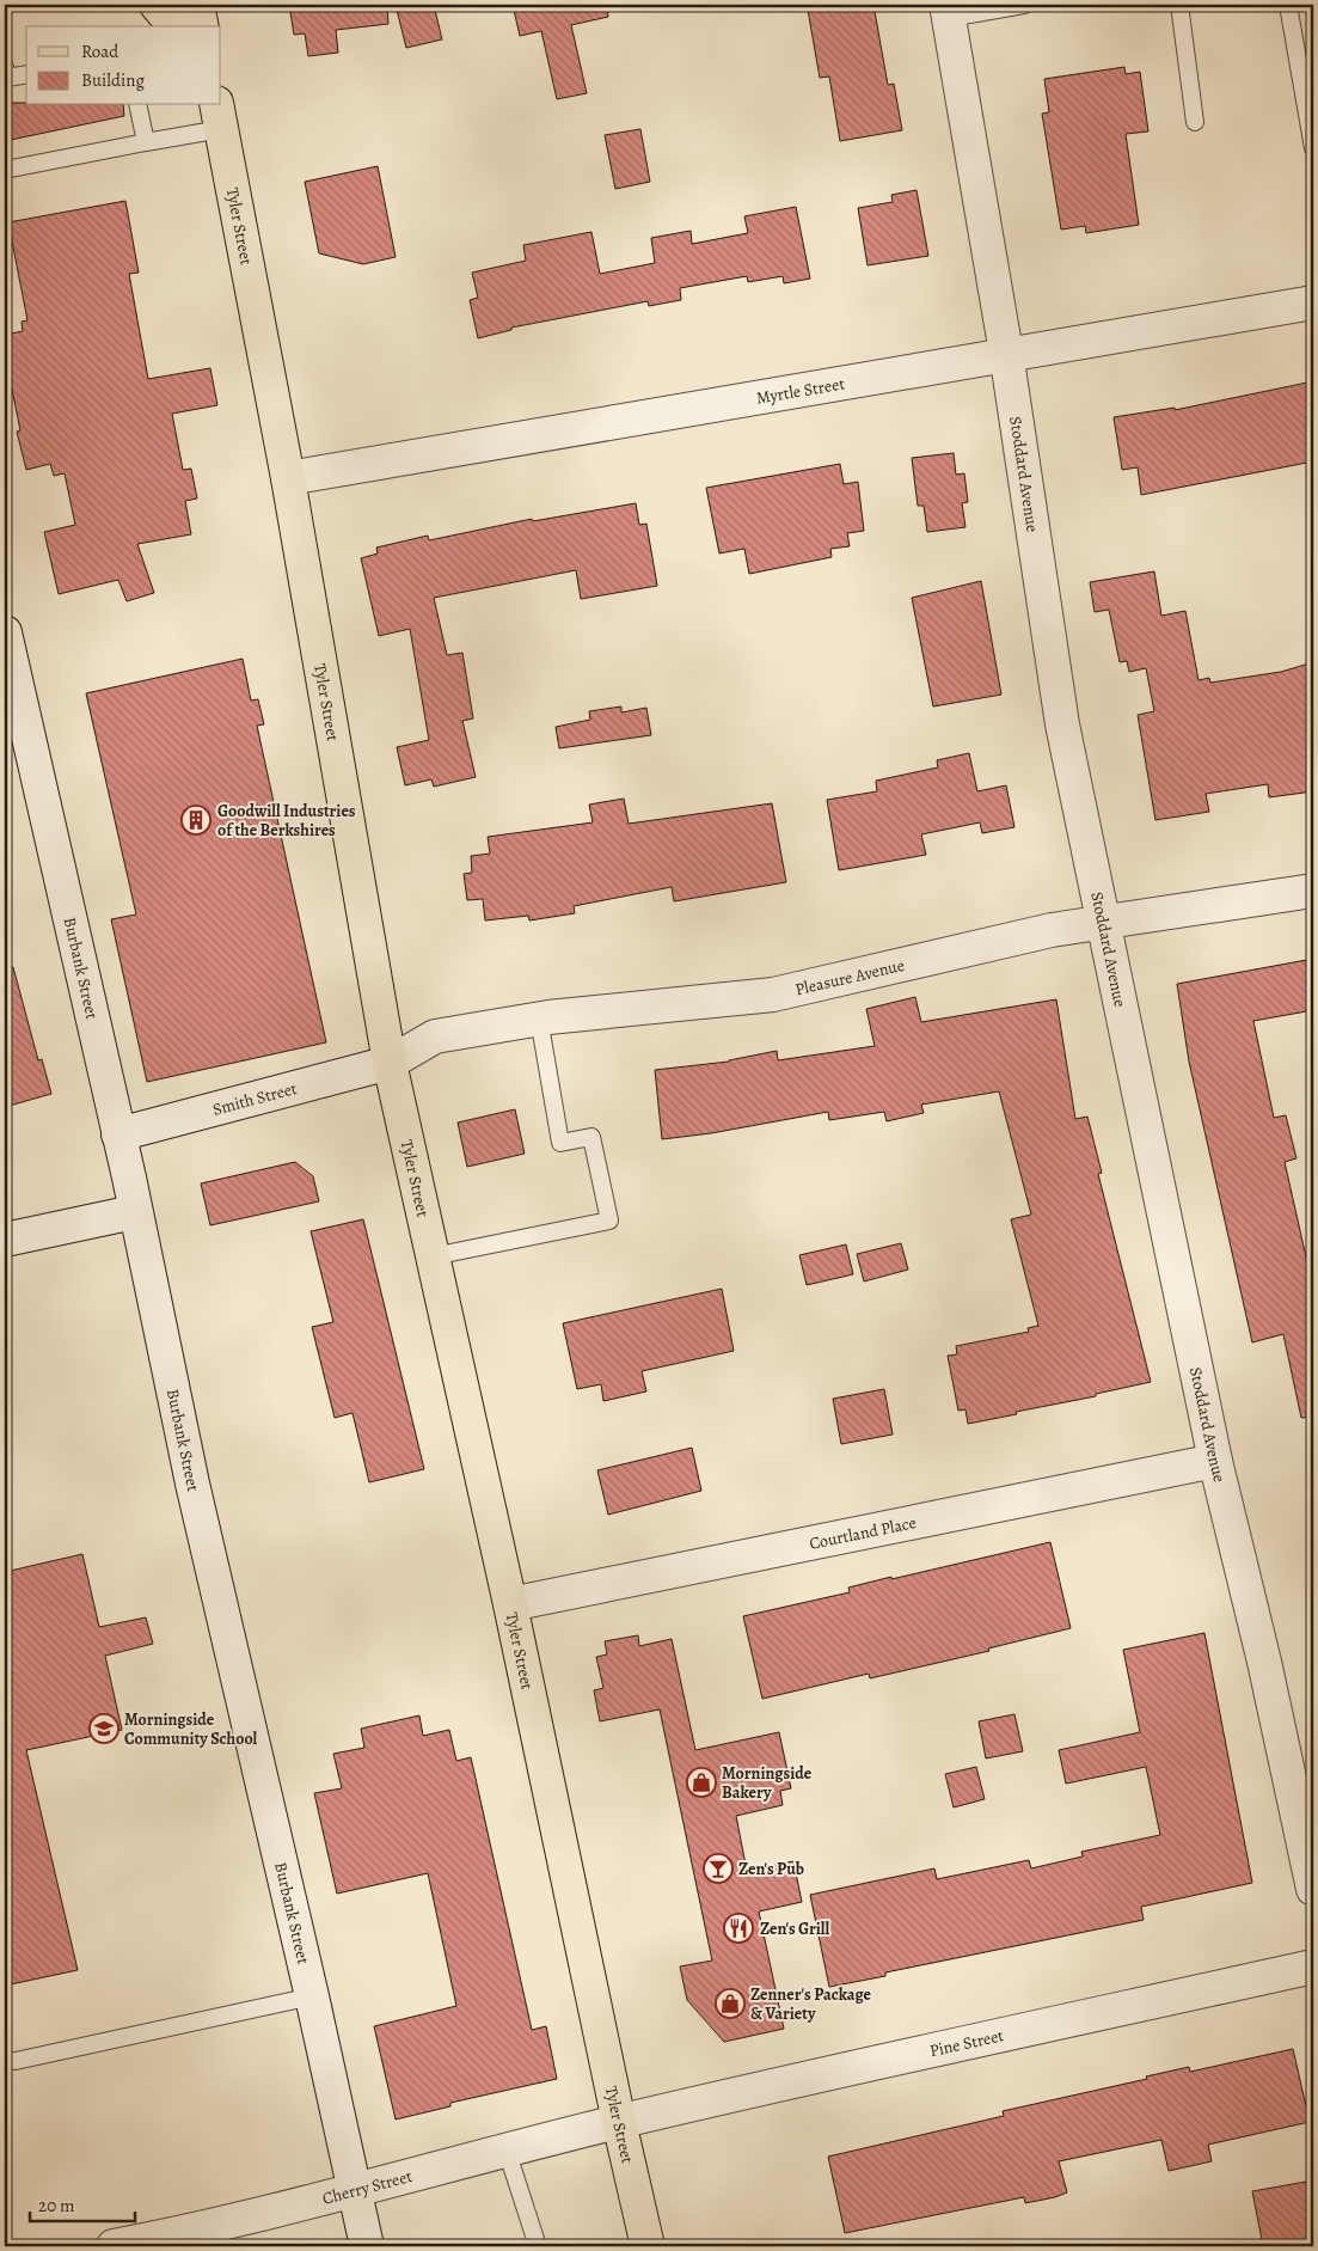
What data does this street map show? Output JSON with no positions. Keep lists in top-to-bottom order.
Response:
{
  "streets": {
    "main road": ["Tyler Street"],
    "street": [
      "Myrtle Street",
      "Stoddard Avenue",
      "Burbank Street",
      "Pleasure Avenue",
      "Smith Street",
      "Courtland Place",
      "Pine Street",
      "Cherry Street"
    ]
  },
  "crossings": [
    ["Tyler Street", "Myrtle Street"],
    ["Tyler Street", "Pleasure Avenue"],
    ["Tyler Street", "Smith Street"],
    ["Tyler Street", "Courtland Place"],
    ["Tyler Street", "Pine Street"],
    ["Tyler Street", "Cherry Street"],
    ["Myrtle Street", "Stoddard Avenue"],
    ["Stoddard Avenue", "Pleasure Avenue"],
    ["Stoddard Avenue", "Courtland Place"],
    ["Burbank Street", "Smith Street"],
    ["Burbank Street", "Cherry Street"],
    ["Pleasure Avenue", "Smith Street"],
    ["Pine Street", "Cherry Street"]
  ],
  "places": {
    "building": ["Goodwill Industries of the Berkshires"],
    "school or university": ["Morningside Community School"],
    "shop": ["Morningside Bakery", "Zenner's Package & Variety"],
    "bar": ["Zen's Pub"],
    "restaurant": ["Zen's Grill"]
  },
  "legend": ["Road", "Building"],
  "scale_bar": "20 m"
}
